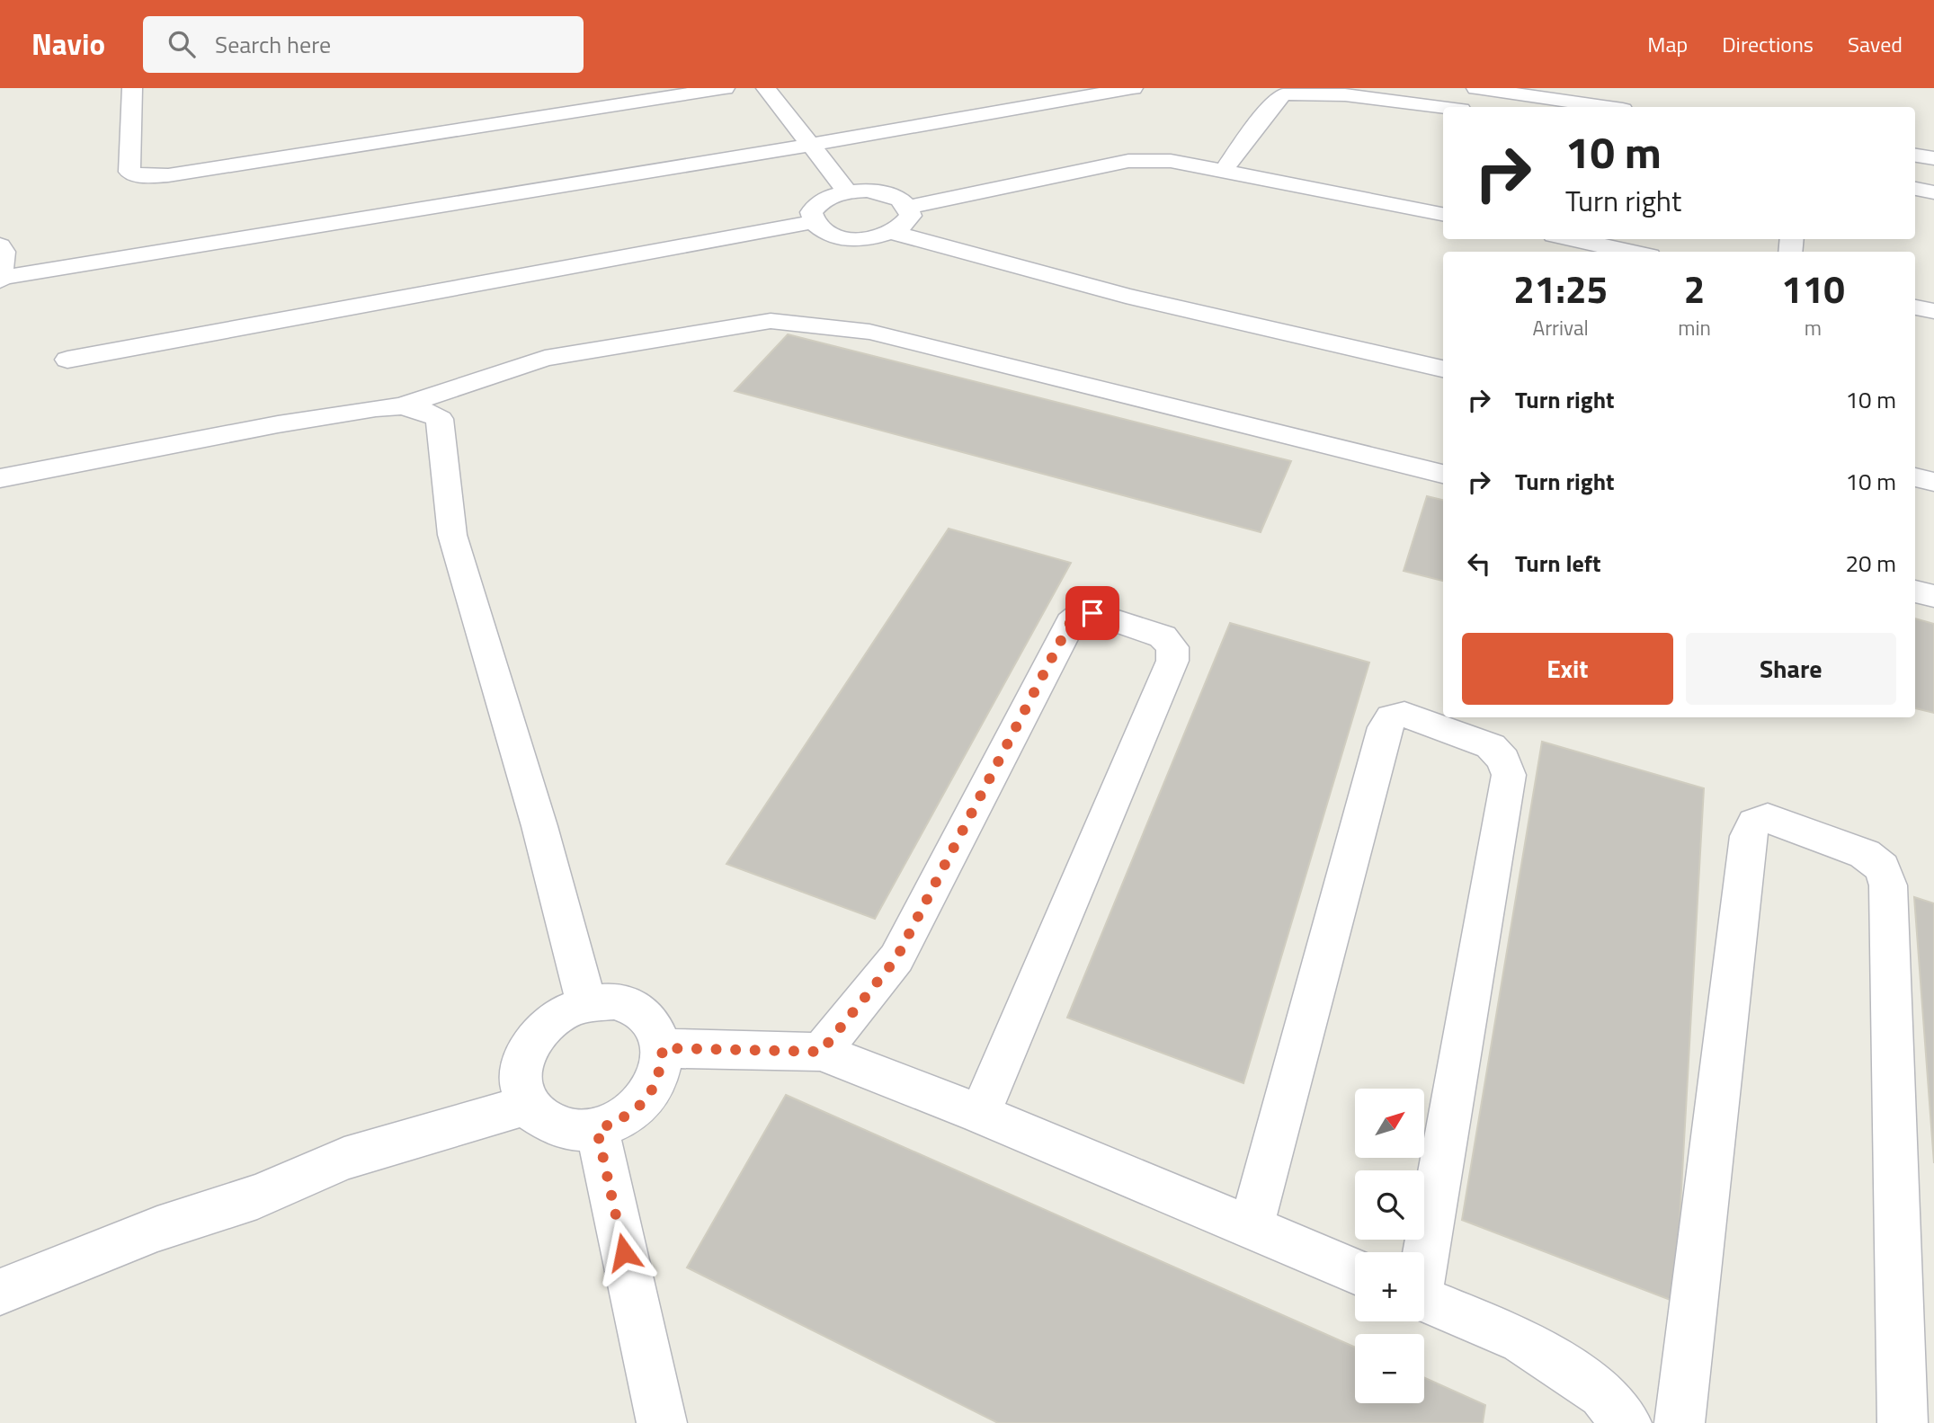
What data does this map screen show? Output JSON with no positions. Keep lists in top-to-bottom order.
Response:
{
  "north": "top right",
  "page": {
    "header": "Navio",
    "search": "Search here",
    "nav": ["Map", "Directions", "Saved"],
    "turn": ["10 m", "Turn right"],
    "eta": [
      "21:25",
      "Arrival",
      "2",
      "min",
      "110",
      "m"
    ],
    "list": [
      {
        "name": "Turn right",
        "value": "10 m"
      },
      {
        "name": "Turn right",
        "value": "10 m"
      },
      {
        "name": "Turn left",
        "value": "20 m"
      }
    ],
    "buttons": ["Exit", "Share"],
    "map_buttons": ["+", "−"]
  }
}
